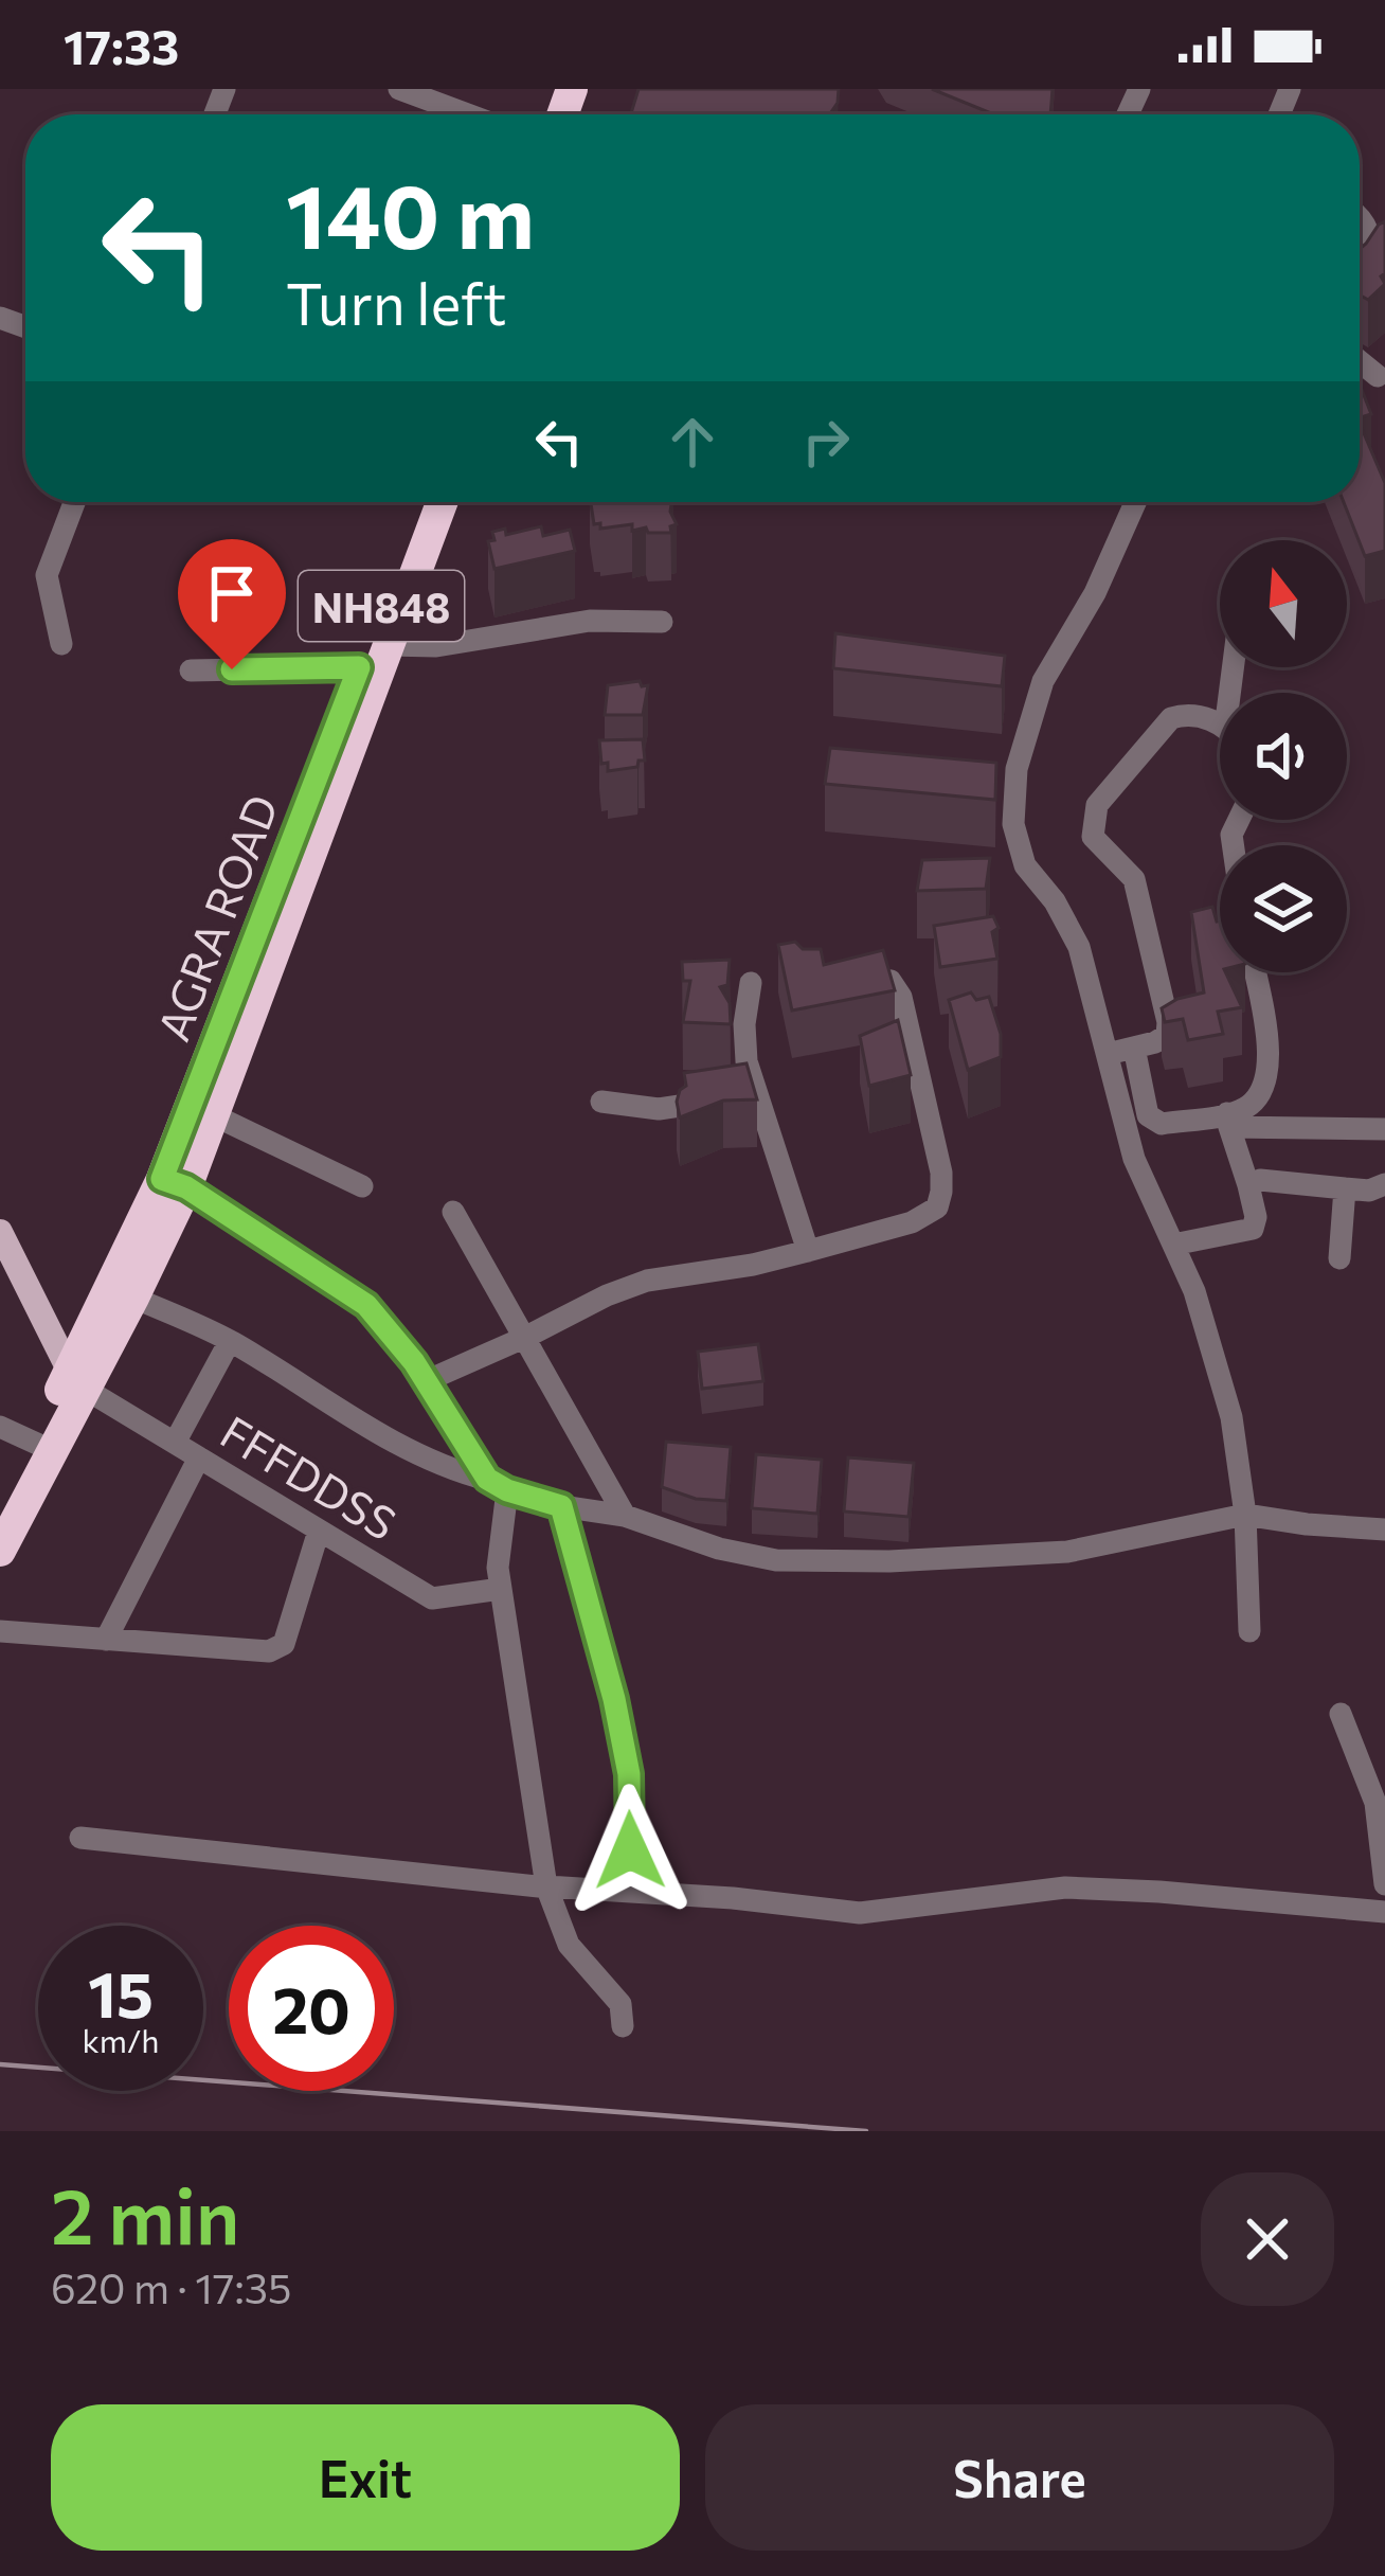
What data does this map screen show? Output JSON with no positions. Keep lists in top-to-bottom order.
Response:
{
  "streets": {
    "highway": ["NH848", "AGRA ROAD"],
    "street": ["FFFDDSS"]
  },
  "crossings": [
    ["NH848", "AGRA ROAD"],
    ["NH848", "FFFDDSS"],
    ["AGRA ROAD", "FFFDDSS"]
  ],
  "north": "top",
  "page": {
    "status": "17:33",
    "turn": ["140 m", "Turn left"],
    "speed": "15 km/h",
    "limit": "20",
    "heading": ["2 min", "620 m · 17:35"],
    "buttons": ["Exit", "Share"]
  }
}
